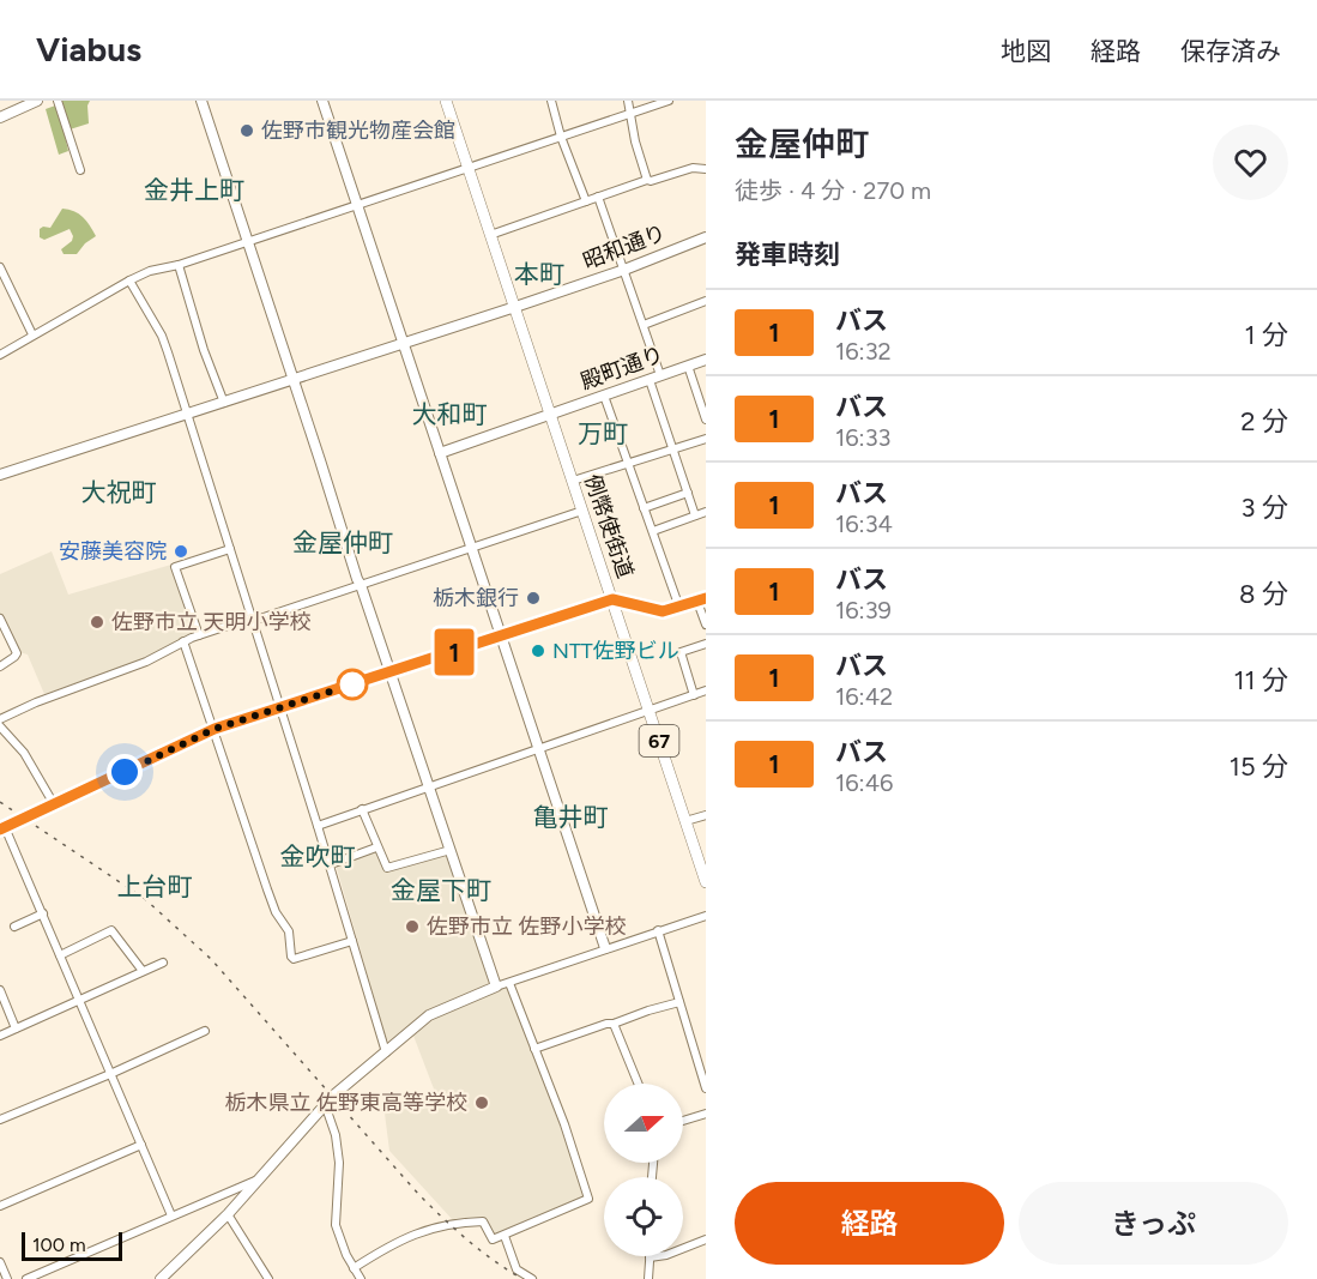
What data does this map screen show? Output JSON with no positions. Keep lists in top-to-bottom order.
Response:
{
  "streets": {
    "main road": ["例幣使街道", "67"],
    "street": ["昭和通り", "殿町通り"]
  },
  "crossings": [
    ["昭和通り", "例幣使街道"],
    ["殿町通り", "例幣使街道"]
  ],
  "districts": [
    "金井上町",
    "本町",
    "大和町",
    "万町",
    "大祝町",
    "金屋仲町",
    "亀井町",
    "金吹町",
    "上台町",
    "金屋下町"
  ],
  "places": [
    "佐野市観光物産会館",
    "安藤美容院",
    "栃木銀行",
    "佐野市立 天明小学校",
    "NTT佐野ビル",
    "佐野市立 佐野小学校",
    "栃木県立 佐野東高等学校"
  ],
  "lines": ["bus line 1"],
  "scale_bar": "100 m",
  "north": "right",
  "page": {
    "header": "Viabus",
    "nav": ["地図", "経路", "保存済み"],
    "on_map": "1",
    "heading": [
      ["金屋仲町", "徒歩 · 4 分 · 270 m"],
      "発車時刻"
    ],
    "list": [
      {
        "mark": "1",
        "name": "バス",
        "note": "16:32",
        "value": "1 分"
      },
      {
        "mark": "1",
        "name": "バス",
        "note": "16:33",
        "value": "2 分"
      },
      {
        "mark": "1",
        "name": "バス",
        "note": "16:34",
        "value": "3 分"
      },
      {
        "mark": "1",
        "name": "バス",
        "note": "16:39",
        "value": "8 分"
      },
      {
        "mark": "1",
        "name": "バス",
        "note": "16:42",
        "value": "11 分"
      },
      {
        "mark": "1",
        "name": "バス",
        "note": "16:46",
        "value": "15 分"
      }
    ],
    "buttons": ["経路", "きっぷ"],
    "scale": "100 m"
  }
}
